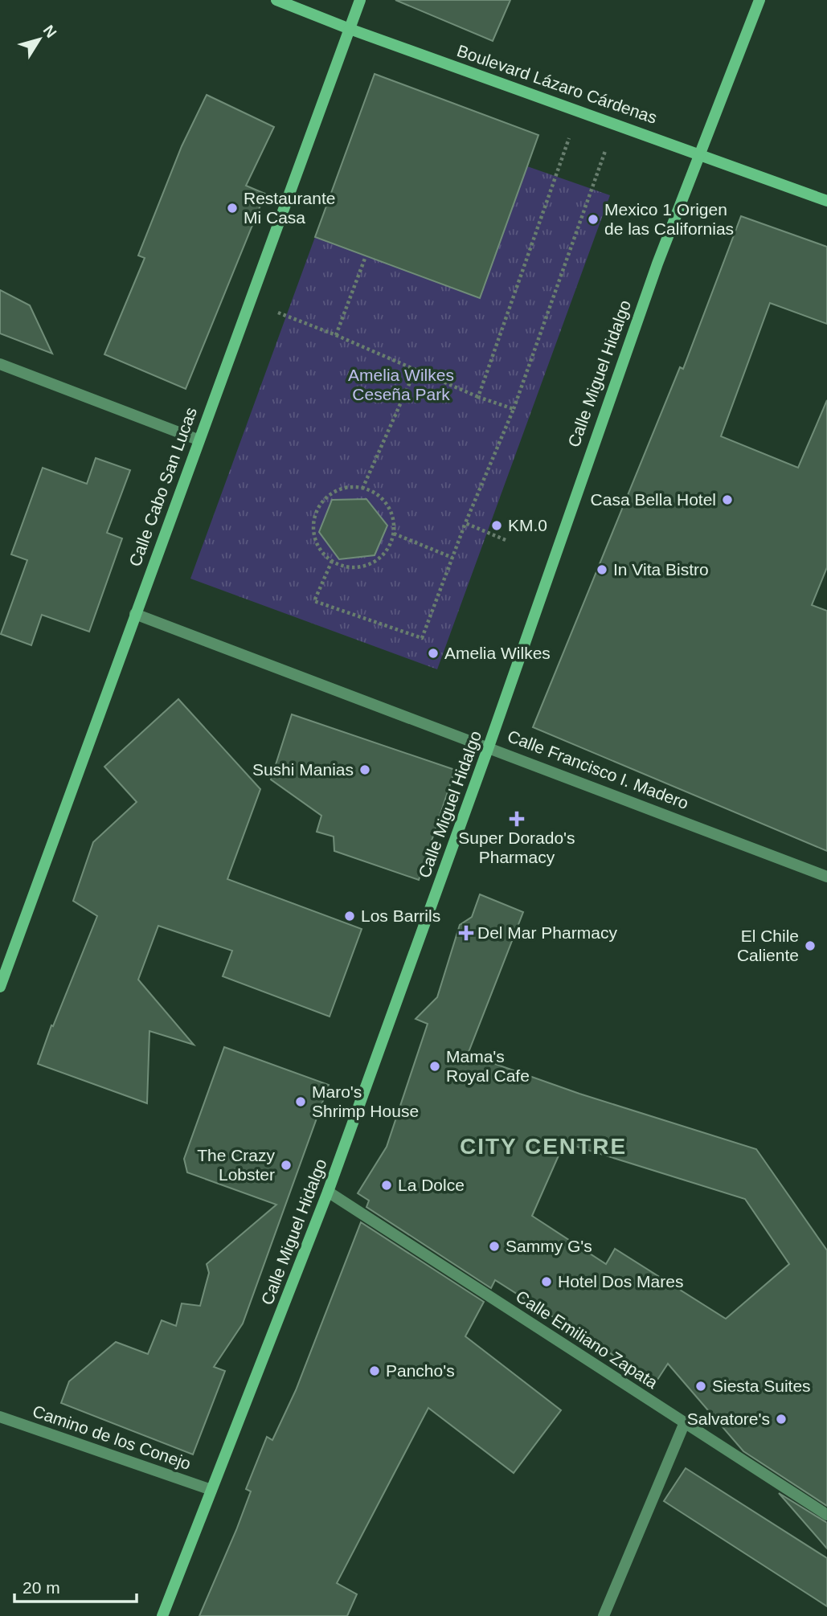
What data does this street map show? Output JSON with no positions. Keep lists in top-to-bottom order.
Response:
{
  "streets": {
    "main road": ["Boulevard Lázaro Cárdenas", "Calle Miguel Hidalgo", "Calle Cabo San Lucas"],
    "street": ["Calle Francisco I. Madero", "Calle Emiliano Zapata", "Camino de los Conejo"]
  },
  "crossings": [
    ["Boulevard Lázaro Cárdenas", "Calle Miguel Hidalgo"],
    ["Boulevard Lázaro Cárdenas", "Calle Cabo San Lucas"],
    ["Calle Miguel Hidalgo", "Calle Francisco I. Madero"],
    ["Calle Miguel Hidalgo", "Calle Emiliano Zapata"],
    ["Calle Miguel Hidalgo", "Camino de los Conejo"],
    ["Calle Cabo San Lucas", "Calle Francisco I. Madero"]
  ],
  "districts": ["CITY CENTRE"],
  "parks": ["Amelia Wilkes Ceseña Park"],
  "places": {
    "other": [
      "Restaurante Mi Casa",
      "Mexico 1 Origen de las Californias",
      "Casa Bella Hotel",
      "KM.0",
      "In Vita Bistro",
      "Amelia Wilkes",
      "Sushi Manias",
      "Los Barrils",
      "El Chile Caliente",
      "Mama's Royal Cafe",
      "Maro's Shrimp House",
      "The Crazy Lobster",
      "La Dolce",
      "Sammy G's",
      "Hotel Dos Mares",
      "Pancho's",
      "Siesta Suites",
      "Salvatore's"
    ],
    "health": ["Super Dorado's Pharmacy", "Del Mar Pharmacy"]
  },
  "scale_bar": "20 m",
  "north": "top right"
}
